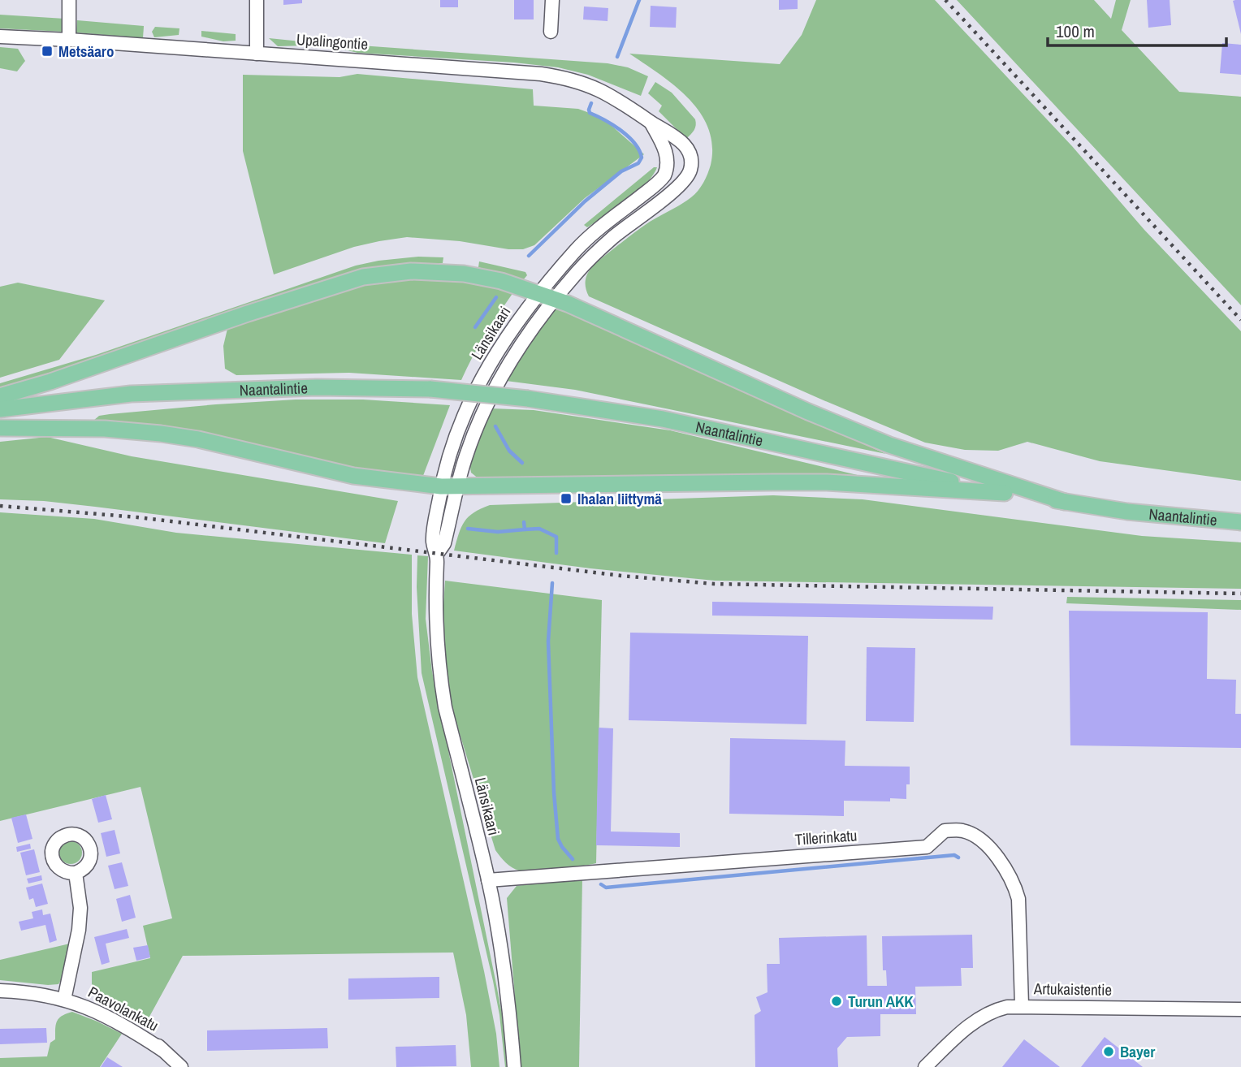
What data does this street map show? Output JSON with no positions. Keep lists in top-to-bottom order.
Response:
{
  "streets": {
    "main road": ["Naantalintie"],
    "street": [
      "Upalingontie",
      "Länsikaari",
      "Tillerinkatu",
      "Artukaistentie",
      "Paavolankatu"
    ]
  },
  "crossings": [
    ["Upalingontie", "Länsikaari"],
    ["Länsikaari", "Tillerinkatu"],
    ["Tillerinkatu", "Artukaistentie"]
  ],
  "places": {
    "transit": ["Metsäaro", "Ihalan liittymä"],
    "other": ["Turun AKK", "Bayer"]
  },
  "scale_bar": "100 m"
}
